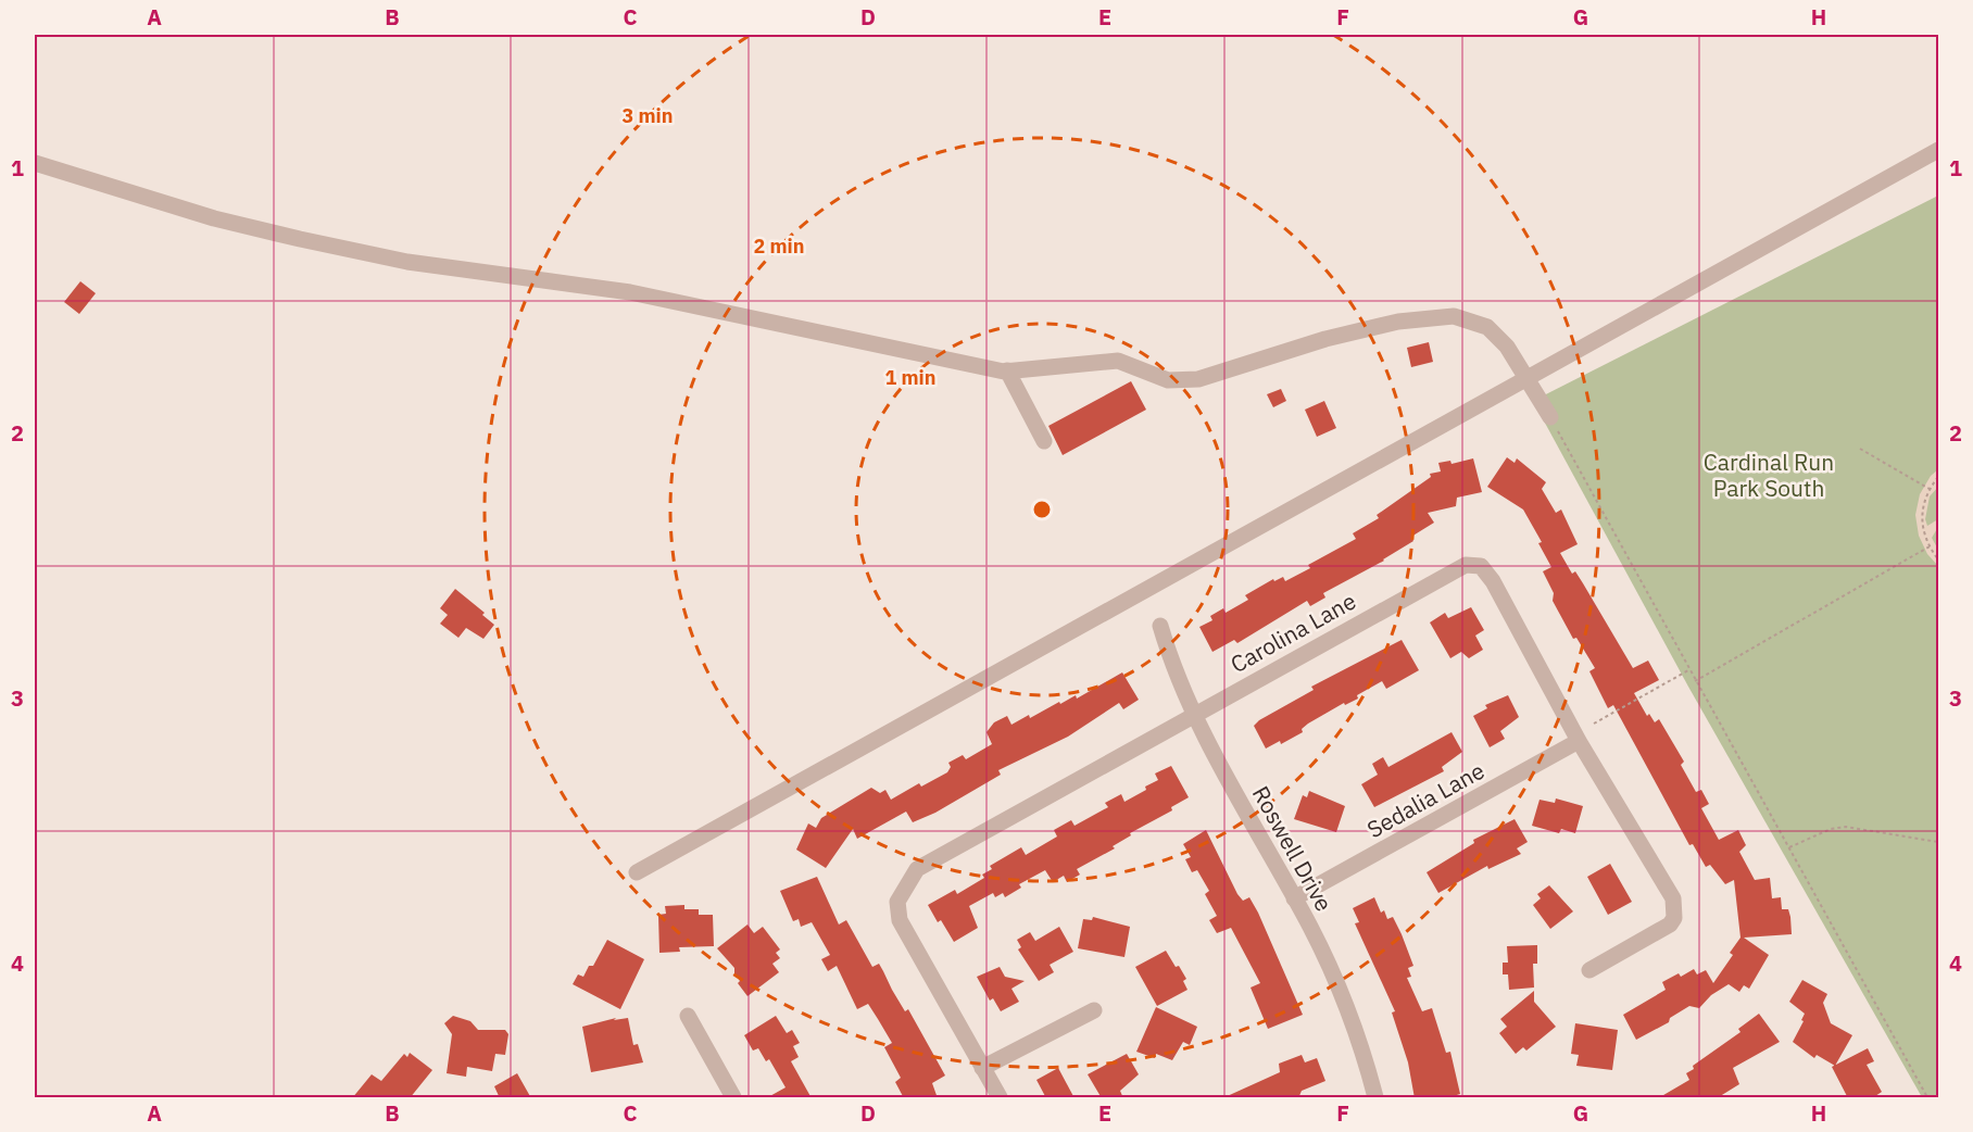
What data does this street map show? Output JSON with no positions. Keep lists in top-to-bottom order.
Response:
{
  "streets": {
    "street": ["Carolina Lane", "Sedalia Lane", "Roswell Drive"]
  },
  "crossings": [
    ["Carolina Lane", "Sedalia Lane"],
    ["Carolina Lane", "Roswell Drive"],
    ["Sedalia Lane", "Roswell Drive"]
  ],
  "parks": ["Cardinal Run Park South"],
  "grid": {
    "columns": [
      "A",
      "B",
      "C",
      "D",
      "E",
      "F",
      "G",
      "H"
    ],
    "rows": [
      "1",
      "2",
      "3",
      "4"
    ]
  },
  "rings": ["3 min", "2 min", "1 min"]
}
